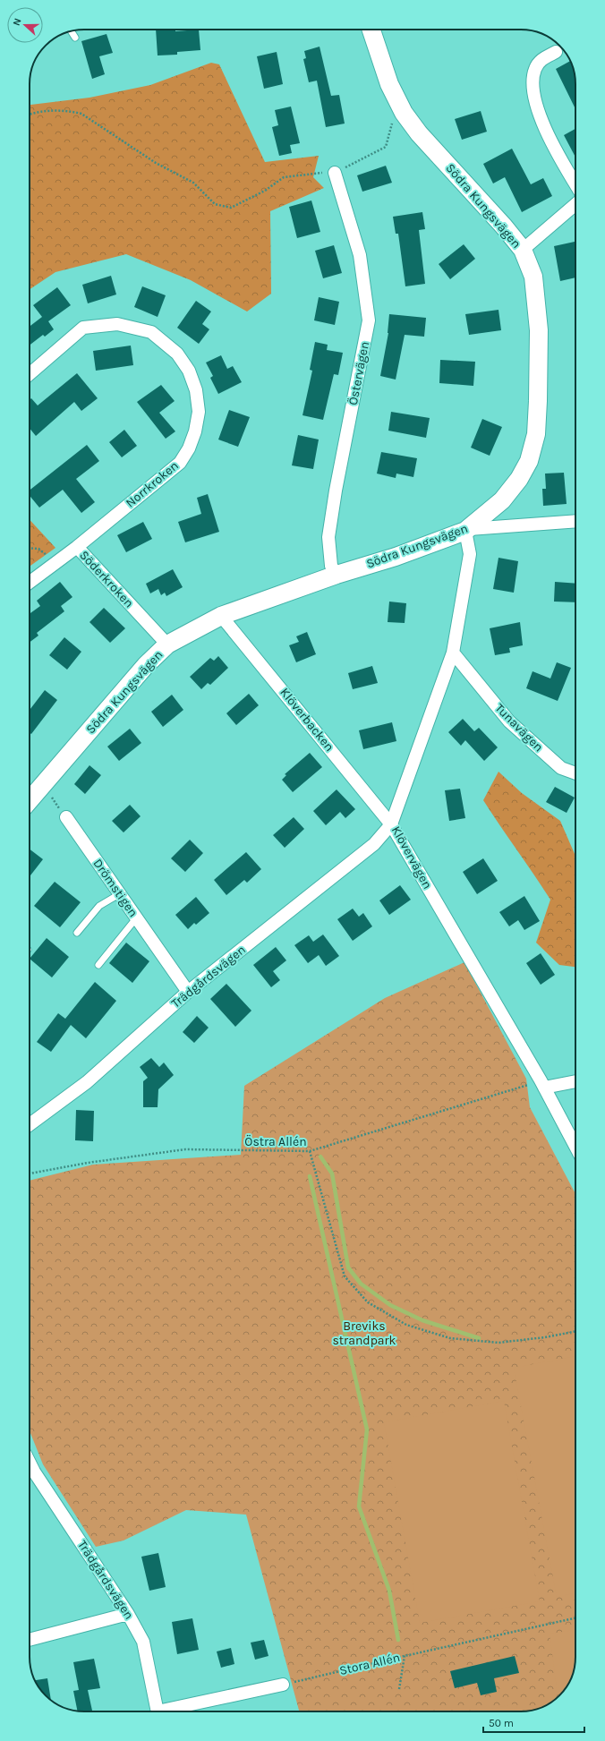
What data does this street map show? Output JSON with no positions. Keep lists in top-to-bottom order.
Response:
{
  "streets": {
    "street": [
      "Södra Kungsvägen",
      "Östervägen",
      "Norrkroken",
      "Söderkroken",
      "Klöverbacken",
      "Tunavägen",
      "Klövervägen",
      "Drömstigen",
      "Trädgårdsvägen"
    ],
    "path": ["Östra Allén", "Stora Allén"]
  },
  "crossings": [
    ["Södra Kungsvägen", "Östervägen"],
    ["Södra Kungsvägen", "Söderkroken"],
    ["Södra Kungsvägen", "Klöverbacken"],
    ["Södra Kungsvägen", "Klövervägen"],
    ["Norrkroken", "Söderkroken"],
    ["Klöverbacken", "Klövervägen"],
    ["Klöverbacken", "Trädgårdsvägen"],
    ["Tunavägen", "Klövervägen"],
    ["Klövervägen", "Trädgårdsvägen"],
    ["Klövervägen", "Östra Allén"],
    ["Drömstigen", "Trädgårdsvägen"]
  ],
  "parks": ["Breviks strandpark"],
  "scale_bar": "50 m",
  "north": "left"
}
